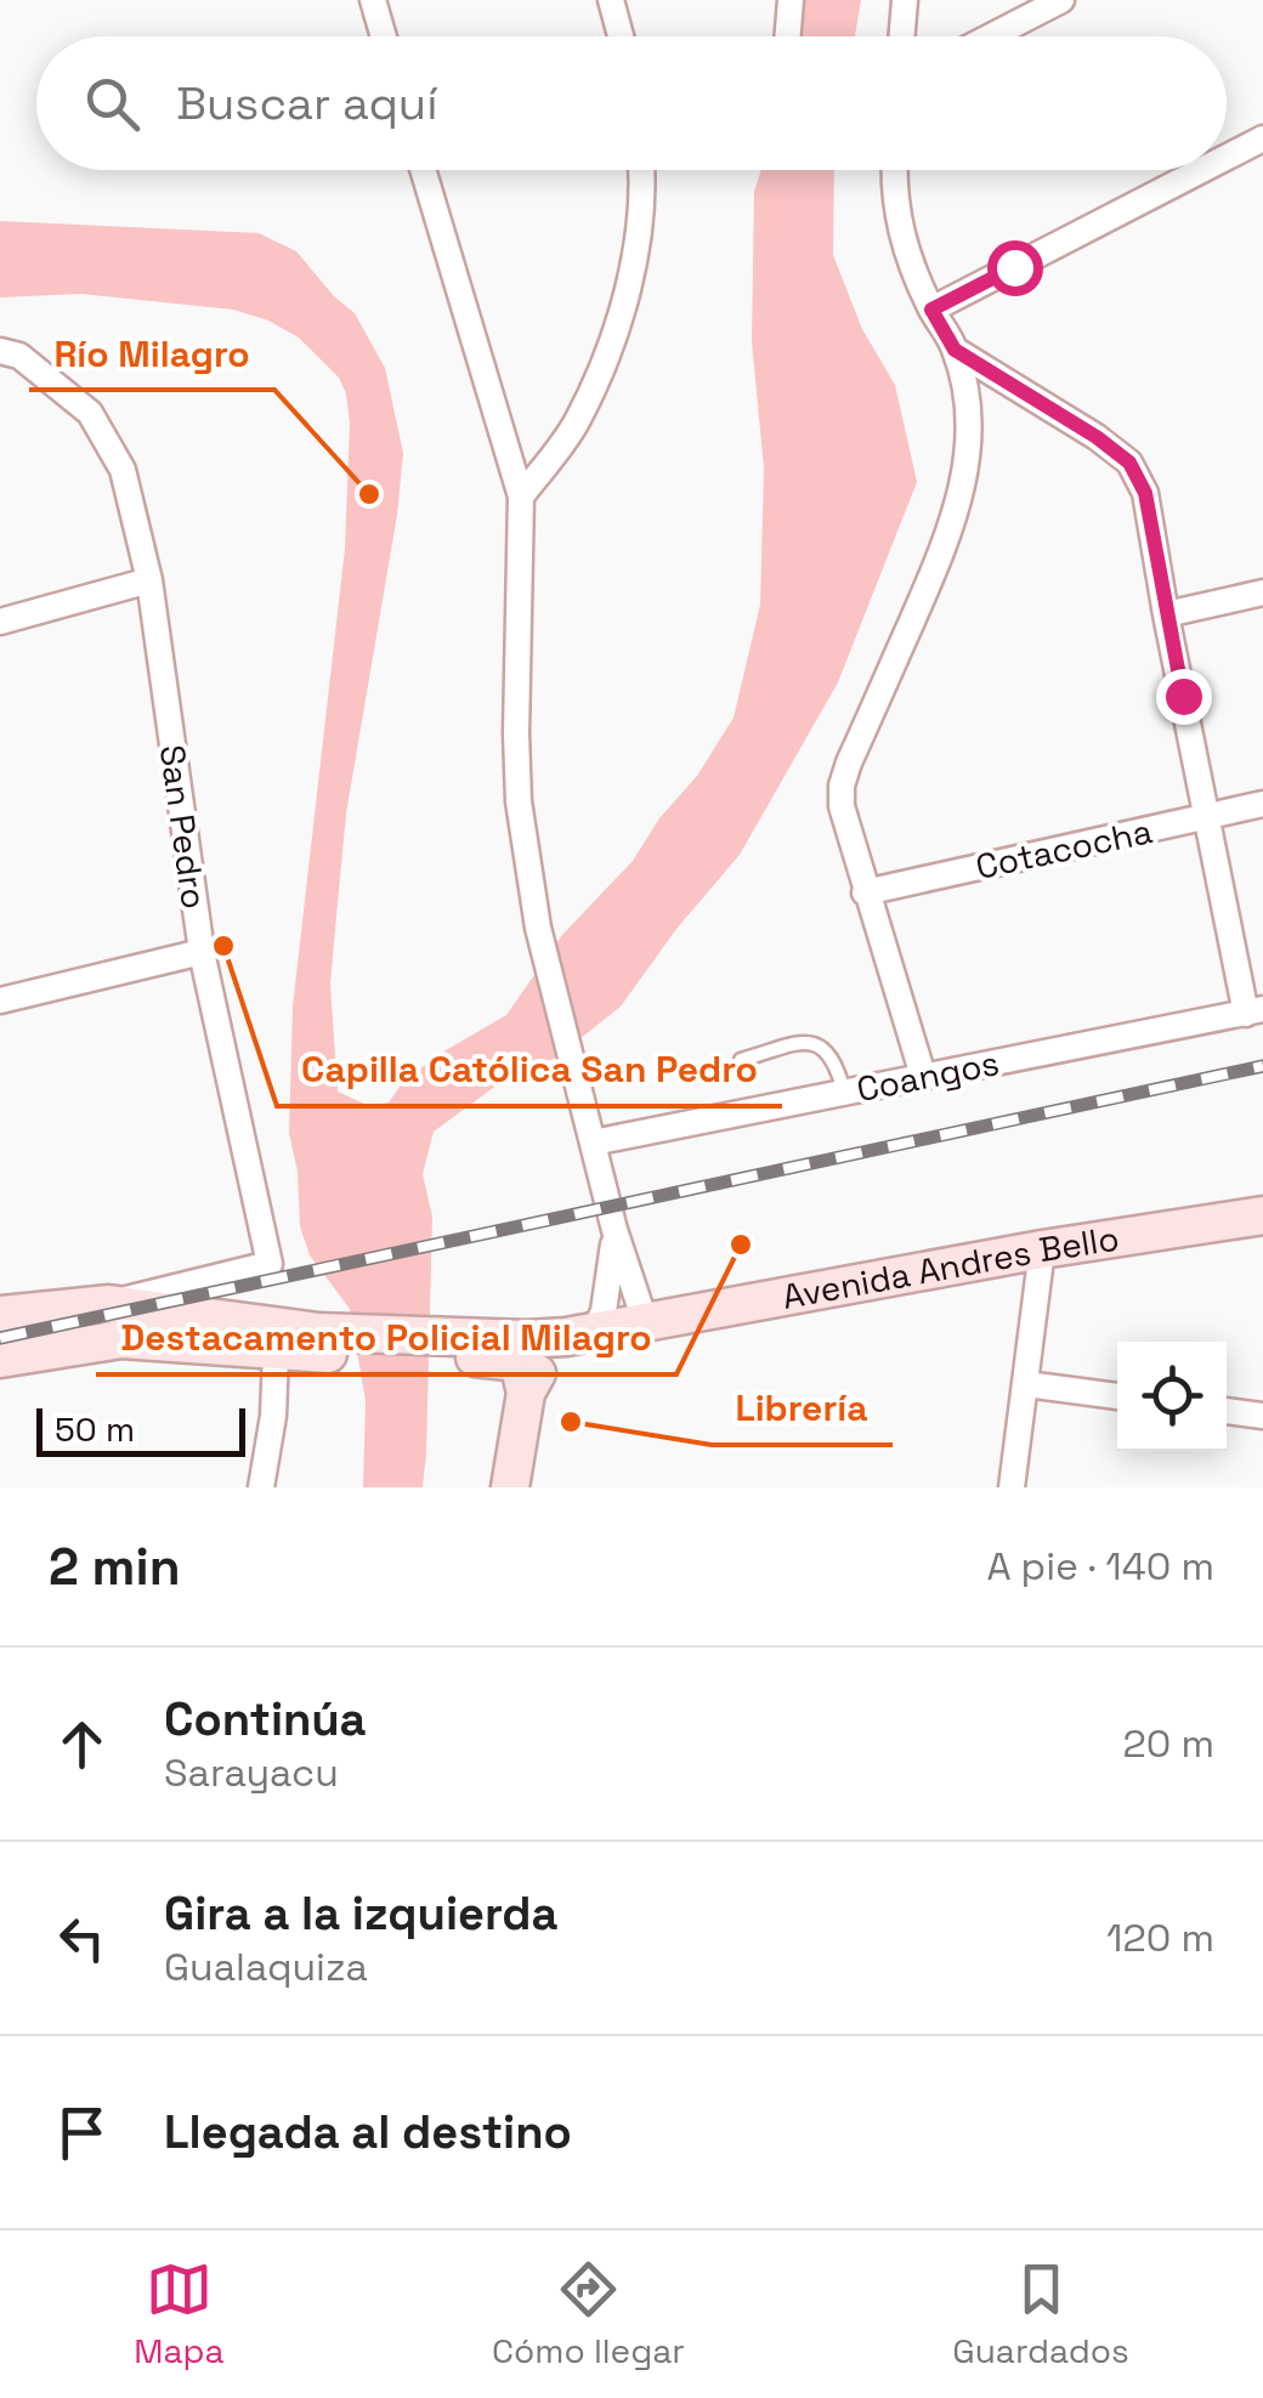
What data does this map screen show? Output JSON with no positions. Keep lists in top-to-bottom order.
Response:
{
  "streets": {
    "main road": ["Avenida Andres Bello"],
    "street": ["San Pedro", "Cotacocha", "Coangos"]
  },
  "places": [
    "Río Milagro",
    "Capilla Católica San Pedro",
    "Destacamento Policial Milagro",
    "Librería"
  ],
  "scale_bar": "50 m",
  "page": {
    "search": "Buscar aquí",
    "scale": "50 m",
    "heading": ["2 min", "A pie · 140 m"],
    "list": [
      ["Continúa", "Sarayacu", "20 m"],
      ["Gira a la izquierda", "Gualaquiza", "120 m"],
      "Llegada al destino"
    ],
    "nav": ["Mapa", "Cómo llegar", "Guardados"]
  }
}
